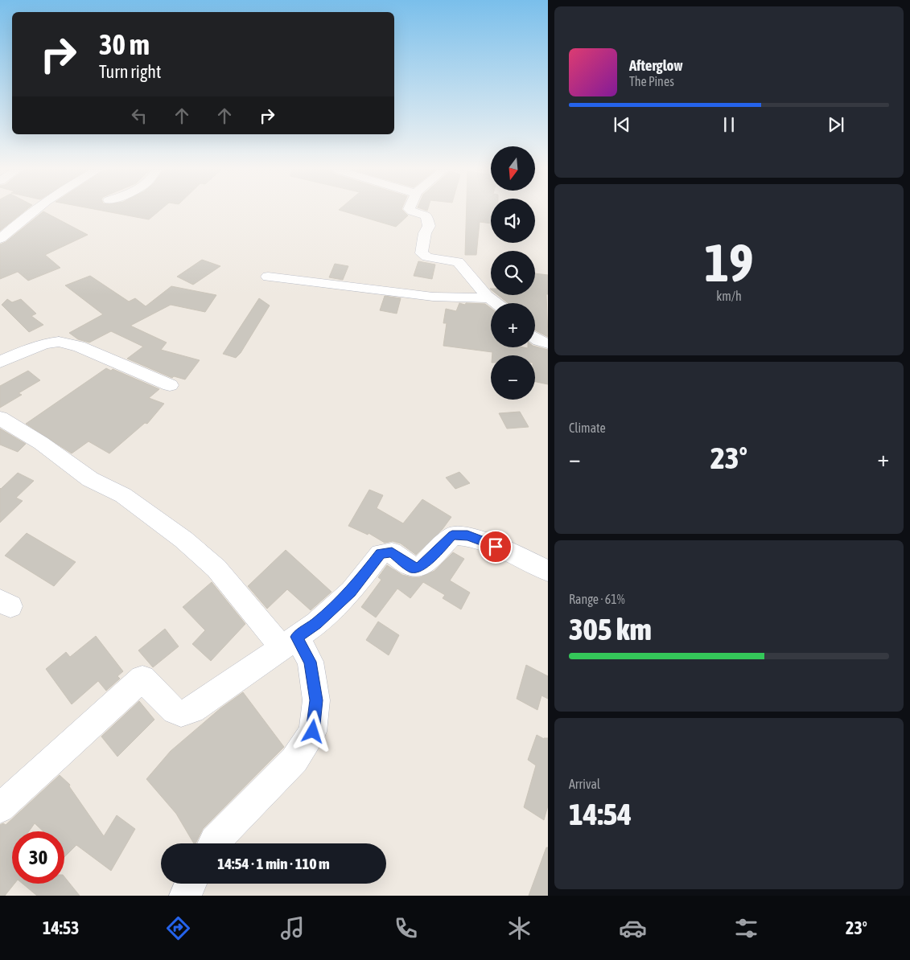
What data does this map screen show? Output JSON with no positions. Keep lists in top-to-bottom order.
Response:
{
  "north": "bottom",
  "page": {
    "turn": ["30 m", "Turn right"],
    "song": ["Afterglow", "The Pines"],
    "map_buttons": ["+", "−"],
    "tile": [
      ["19", "km/h"],
      "Climate",
      ["Range · 61%", "305 km"],
      ["Arrival", "14:54"]
    ],
    "heat": ["−", "23°", "+"],
    "limit": "30",
    "trip": "14:54 · 1 min · 110 m",
    "tabs": ["14:53", "23°"]
  }
}
